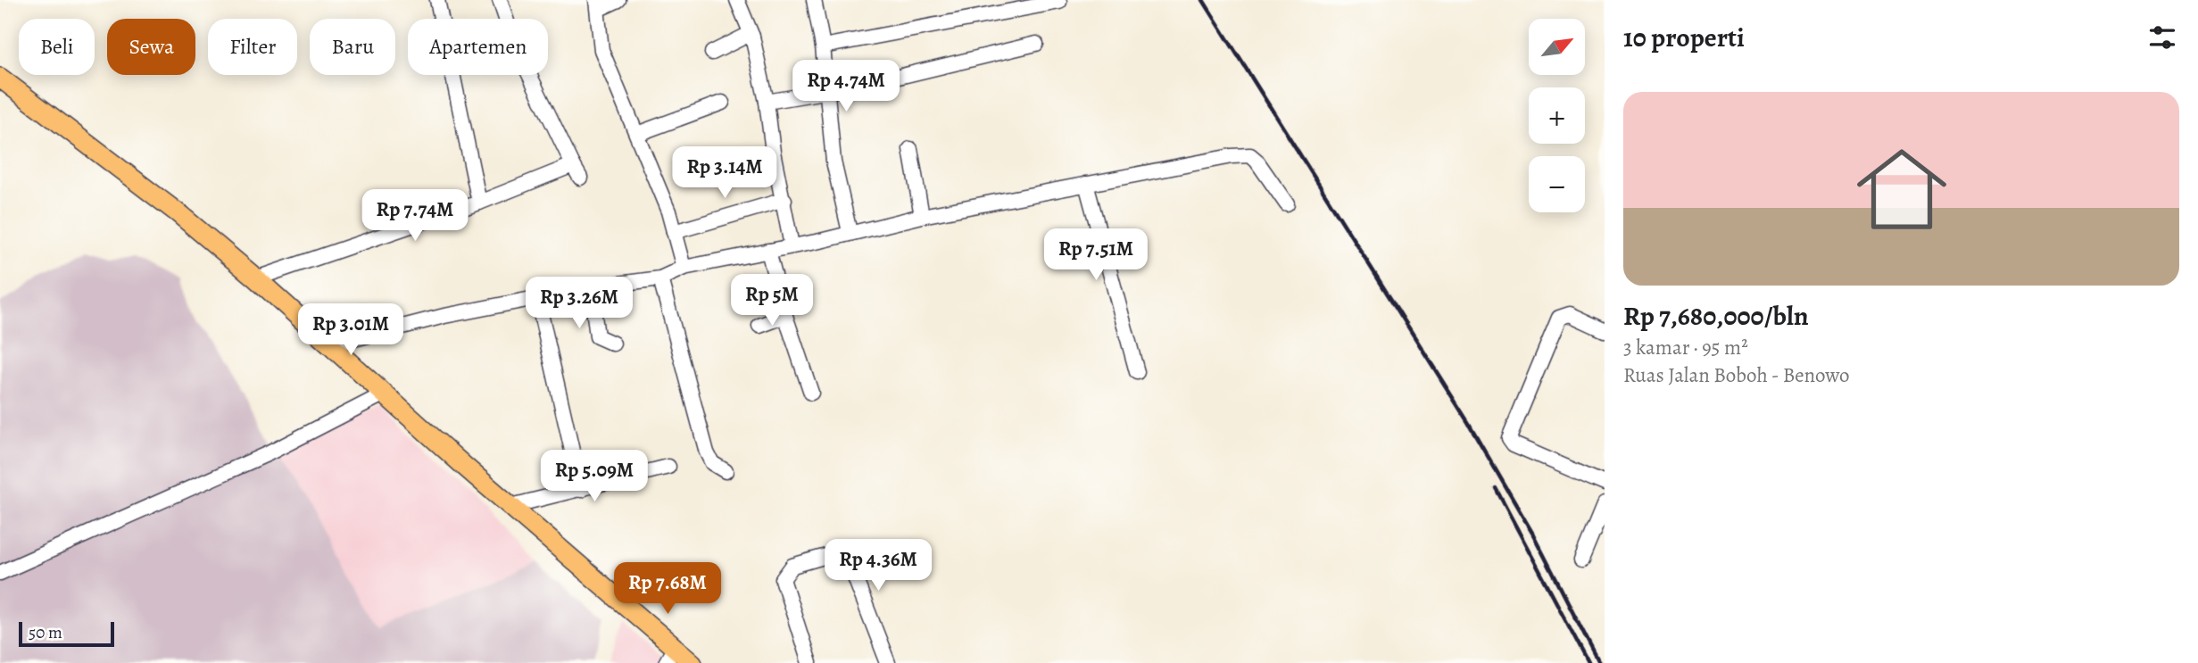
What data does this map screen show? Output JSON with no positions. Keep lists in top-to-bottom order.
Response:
{
  "scale_bar": "50 m",
  "north": "top right",
  "page": {
    "heading": "10 properti",
    "map_buttons": ["+", "−"],
    "chip": [
      "Beli",
      "Sewa",
      "Filter",
      "Baru",
      "Apartemen"
    ],
    "price": [
      "Rp 4.74M",
      "Rp 3.14M",
      "Rp 7.74M",
      "Rp 7.51M",
      "Rp 5M",
      "Rp 3.26M",
      "Rp 3.01M",
      "Rp 5.09M",
      "Rp 4.36M",
      "Rp 7.68M"
    ],
    "list": [
      {
        "name": "Rp 7,680,000/bln",
        "note": "3 kamar · 95 m² · Ruas Jalan Boboh - Benowo"
      }
    ],
    "scale": "50 m"
  }
}
